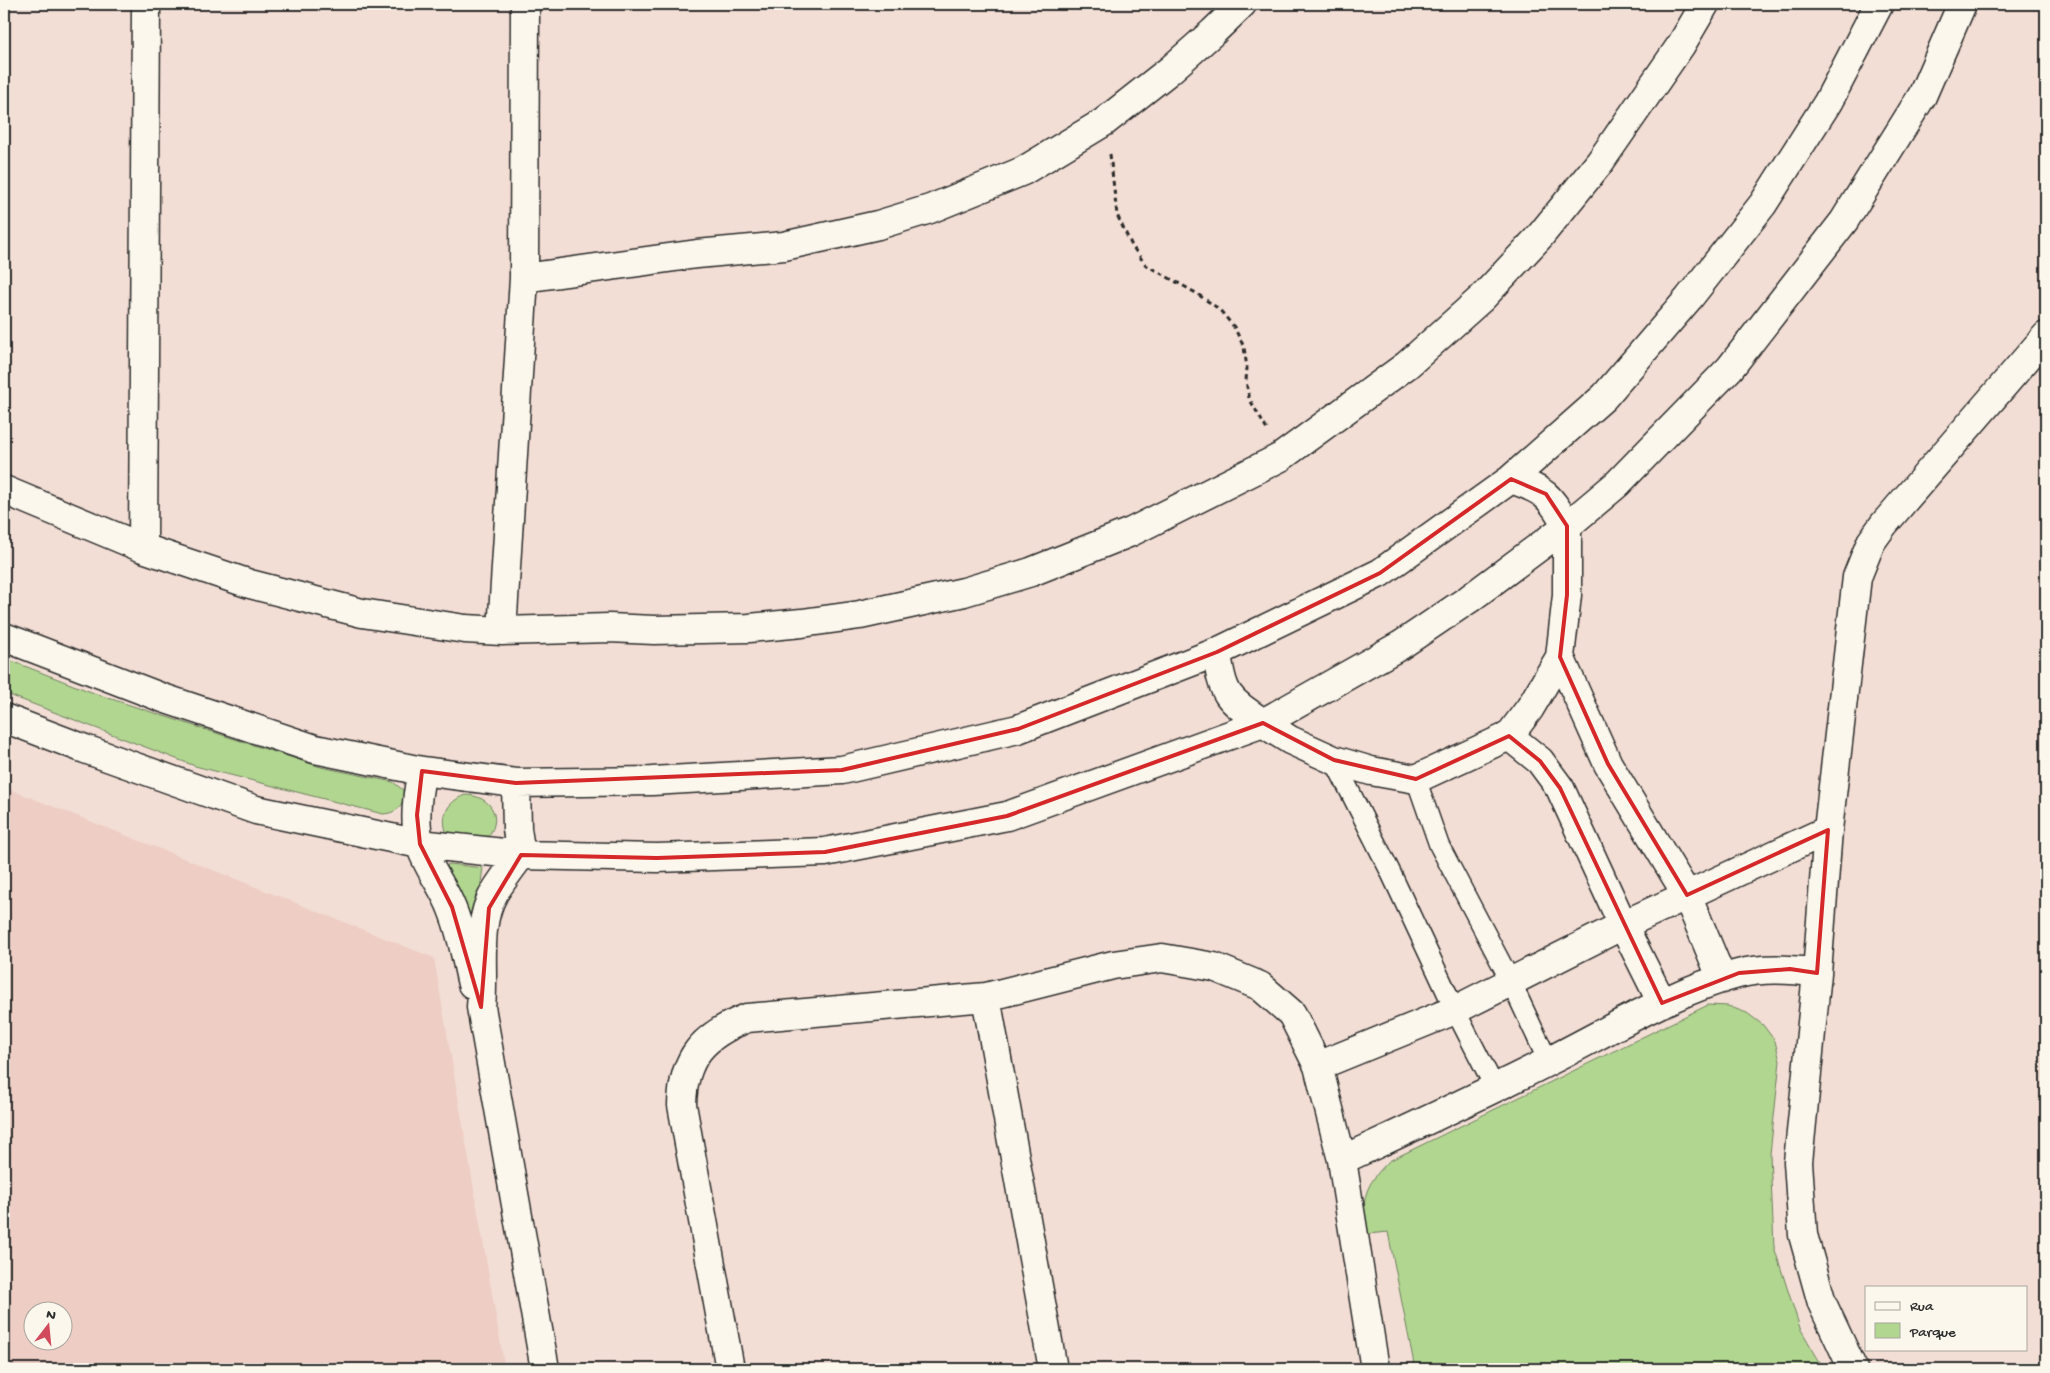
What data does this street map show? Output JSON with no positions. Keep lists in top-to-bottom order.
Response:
{
  "legend": ["Rua", "Parque"],
  "north": "top"
}
